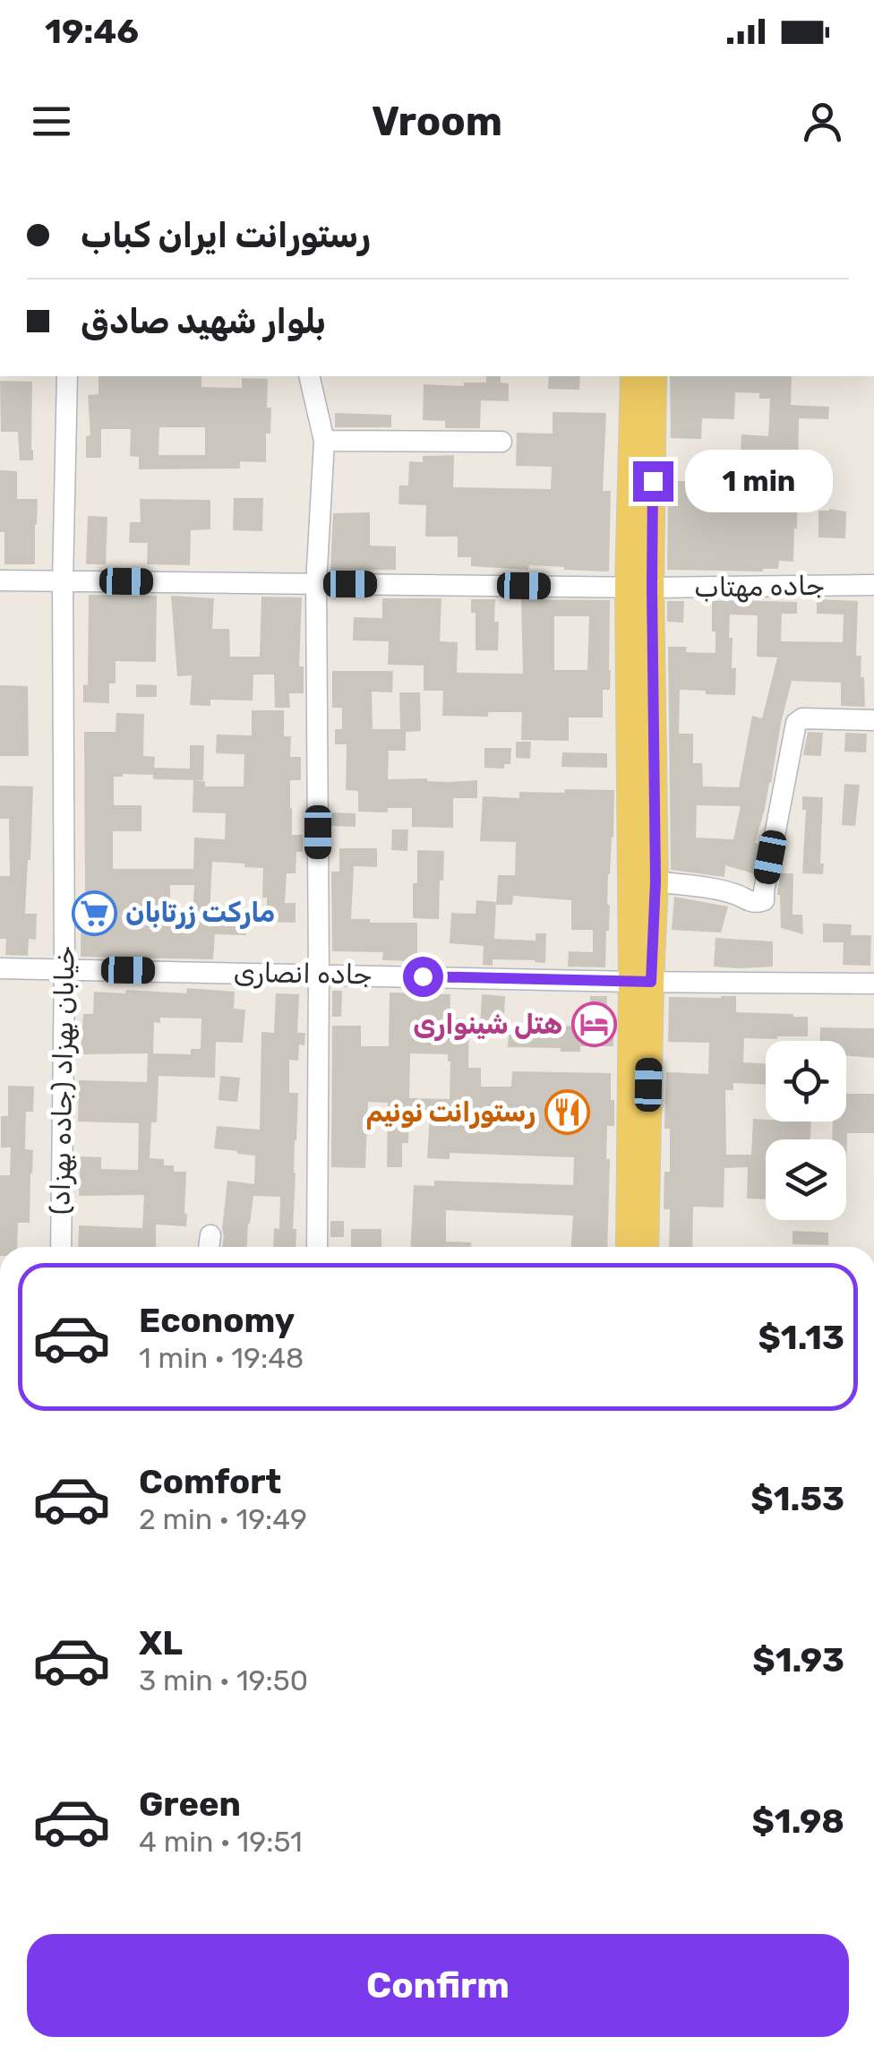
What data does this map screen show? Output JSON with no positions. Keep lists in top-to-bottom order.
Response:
{
  "streets": {
    "street": ["جاده مهتاب", "جاده انصاری", "خیابان بهزاد (جاده بهزاد)"]
  },
  "crossings": [
    ["جاده مهتاب", "خیابان بهزاد (جاده بهزاد)"],
    ["جاده انصاری", "خیابان بهزاد (جاده بهزاد)"]
  ],
  "places": {
    "supermarket": ["مارکت زرتابان"],
    "hotel": ["هتل شینواری"],
    "restaurant": ["رستورانت نونیم"]
  },
  "page": {
    "status": "19:46",
    "header": "Vroom",
    "banner": ["رستورانت ایران کباب", "بلوار شهید صادق"],
    "bubble": "1 min",
    "list": [
      {
        "name": "Economy",
        "note": "1 min · 19:48",
        "value": "$1.13"
      },
      {
        "name": "Comfort",
        "note": "2 min · 19:49",
        "value": "$1.53"
      },
      {
        "name": "XL",
        "note": "3 min · 19:50",
        "value": "$1.93"
      },
      {
        "name": "Green",
        "note": "4 min · 19:51",
        "value": "$1.98"
      }
    ],
    "buttons": "Confirm"
  }
}
